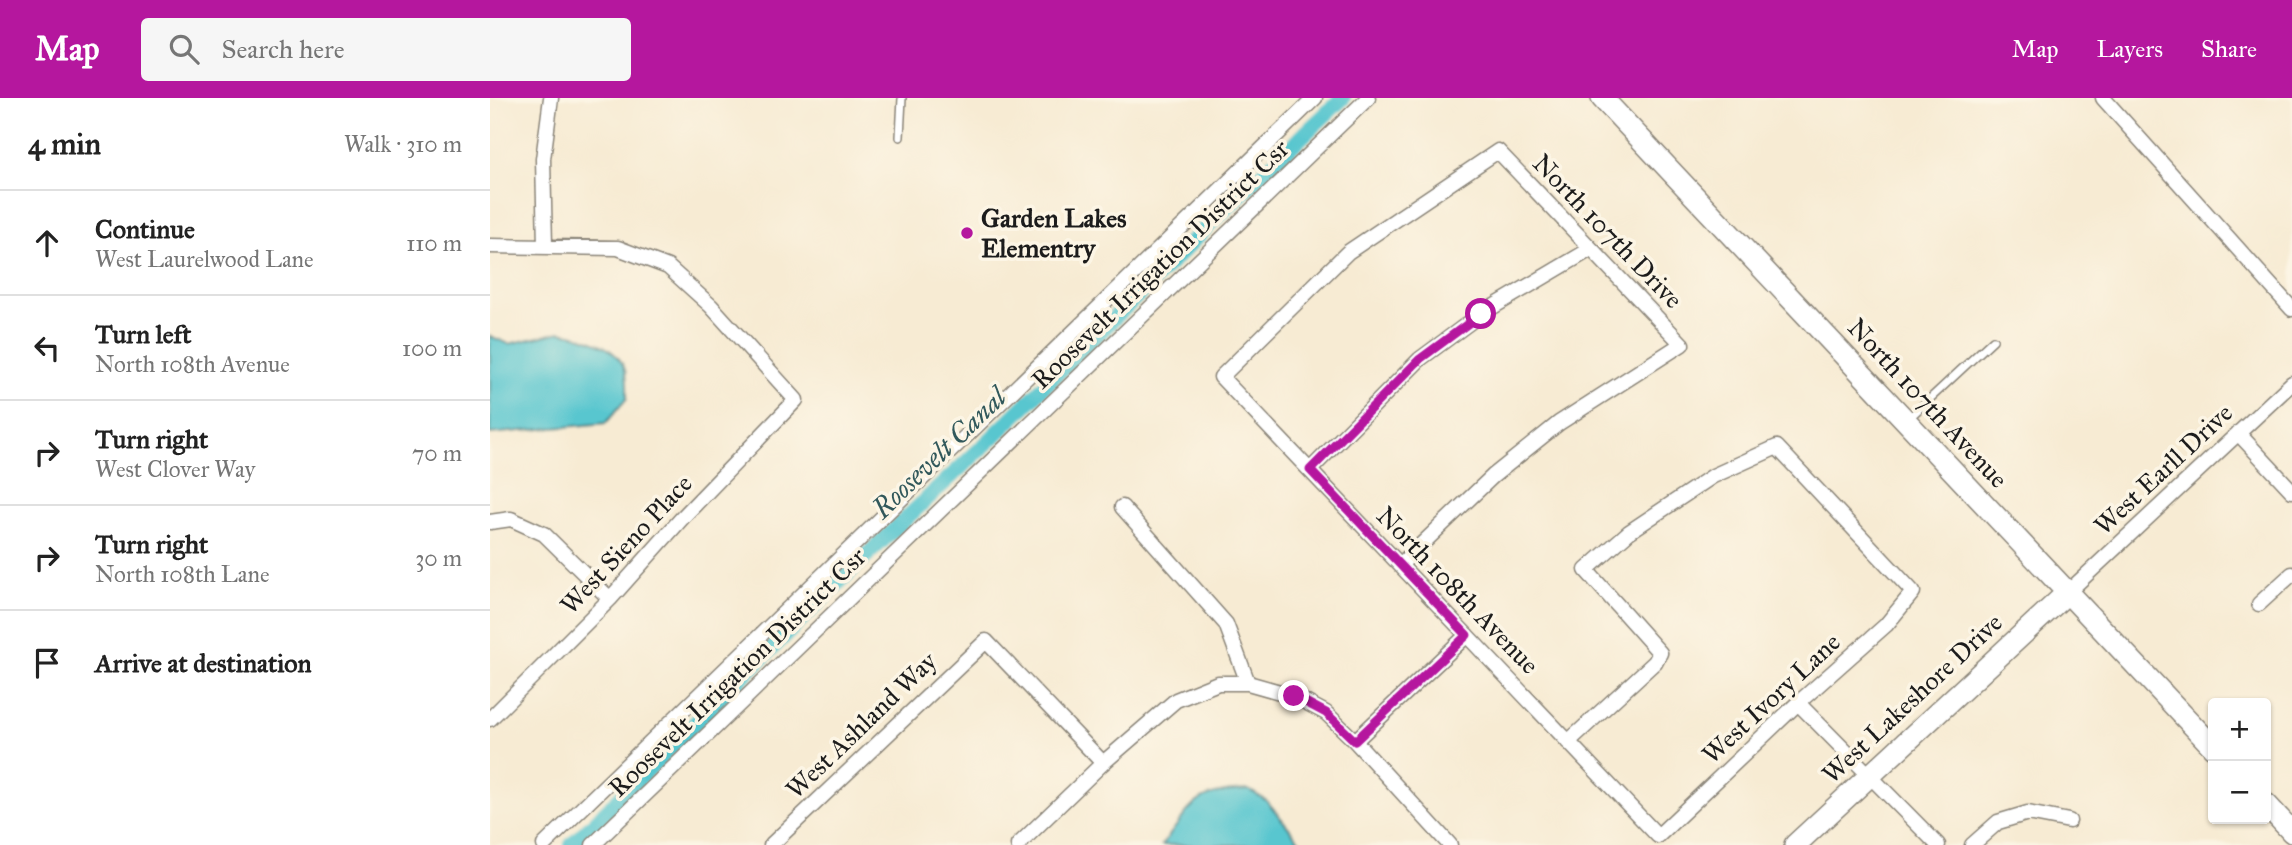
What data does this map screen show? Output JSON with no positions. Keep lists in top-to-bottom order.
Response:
{
  "streets": {
    "main road": ["North 107th Avenue", "West Lakeshore Drive"],
    "street": [
      "North 107th Drive",
      "Roosevelt Irrigation District Csr",
      "West Earll Drive",
      "West Sieno Place",
      "North 108th Avenue",
      "West Ivory Lane",
      "West Ashland Way"
    ]
  },
  "crossings": [
    ["North 107th Drive", "North 108th Avenue"],
    ["North 107th Avenue", "West Earll Drive"],
    ["North 107th Avenue", "West Lakeshore Drive"],
    ["West Earll Drive", "West Lakeshore Drive"],
    ["North 108th Avenue", "West Ivory Lane"]
  ],
  "water": ["Roosevelt Canal"],
  "places": ["Garden Lakes Elementry"],
  "page": {
    "header": "Map",
    "search": "Search here",
    "nav": ["Map", "Layers", "Share"],
    "heading": ["4 min", "Walk · 310 m"],
    "list": [
      ["Continue", "West Laurelwood Lane", "110 m"],
      ["Turn left", "North 108th Avenue", "100 m"],
      ["Turn right", "West Clover Way", "70 m"],
      ["Turn right", "North 108th Lane", "30 m"],
      "Arrive at destination"
    ],
    "map_buttons": ["+", "−"]
  }
}
